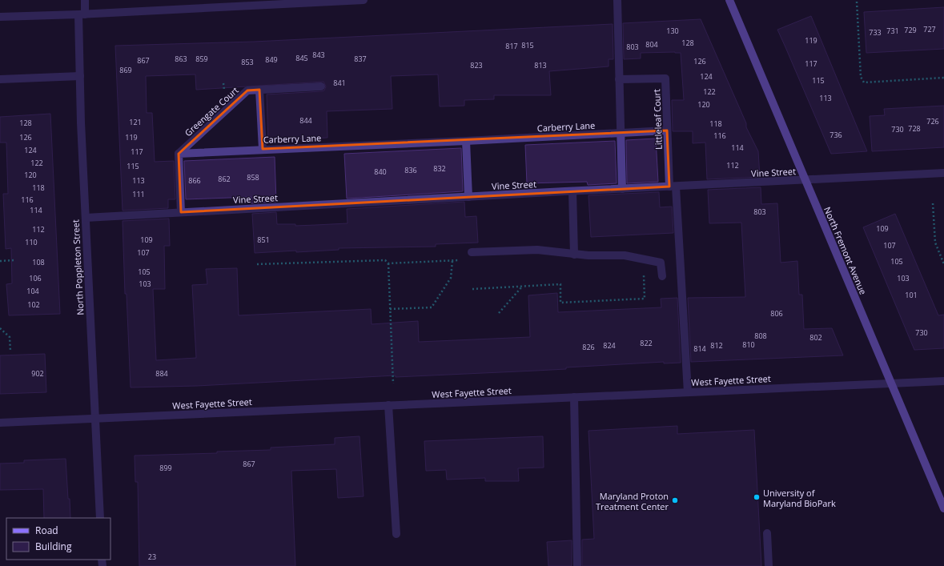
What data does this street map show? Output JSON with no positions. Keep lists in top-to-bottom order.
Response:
{
  "streets": {
    "main road": ["North Fremont Avenue"],
    "street": [
      "Greengate Court",
      "Littleleaf Court",
      "Carberry Lane",
      "Vine Street",
      "North Poppleton Street",
      "West Fayette Street"
    ]
  },
  "crossings": [
    ["Greengate Court", "Carberry Lane"],
    ["Littleleaf Court", "Carberry Lane"],
    ["Littleleaf Court", "Vine Street"],
    ["Littleleaf Court", "West Fayette Street"],
    ["Vine Street", "North Fremont Avenue"],
    ["Vine Street", "North Poppleton Street"],
    ["North Fremont Avenue", "West Fayette Street"],
    ["North Poppleton Street", "West Fayette Street"]
  ],
  "places": ["University of Maryland BioPark", "Maryland Proton Treatment Center"],
  "house_numbers": [
    "727",
    "729",
    "130",
    "731",
    "733",
    "119",
    "128",
    "804",
    "815",
    "817",
    "803",
    "843",
    "845",
    "863",
    "859",
    "837",
    "849",
    "867",
    "126",
    "853",
    "117",
    "823",
    "813",
    "869",
    "124",
    "115",
    "841",
    "122",
    "113",
    "120",
    "844",
    "726",
    "121",
    "128",
    "118",
    "728",
    "730",
    "736",
    "116",
    "126",
    "119",
    "114",
    "124",
    "117",
    "122",
    "112",
    "115",
    "832",
    "836",
    "840",
    "120",
    "858",
    "862",
    "113",
    "866",
    "118",
    "111",
    "116",
    "114",
    "803",
    "109",
    "112",
    "109",
    "851",
    "110",
    "107",
    "107",
    "105",
    "108",
    "105",
    "106",
    "103",
    "103",
    "104",
    "101",
    "102",
    "806",
    "730",
    "808",
    "802",
    "822",
    "810",
    "824",
    "812",
    "826",
    "814",
    "902",
    "884",
    "867",
    "899",
    "23"
  ],
  "legend": ["Road", "Building"]
}
